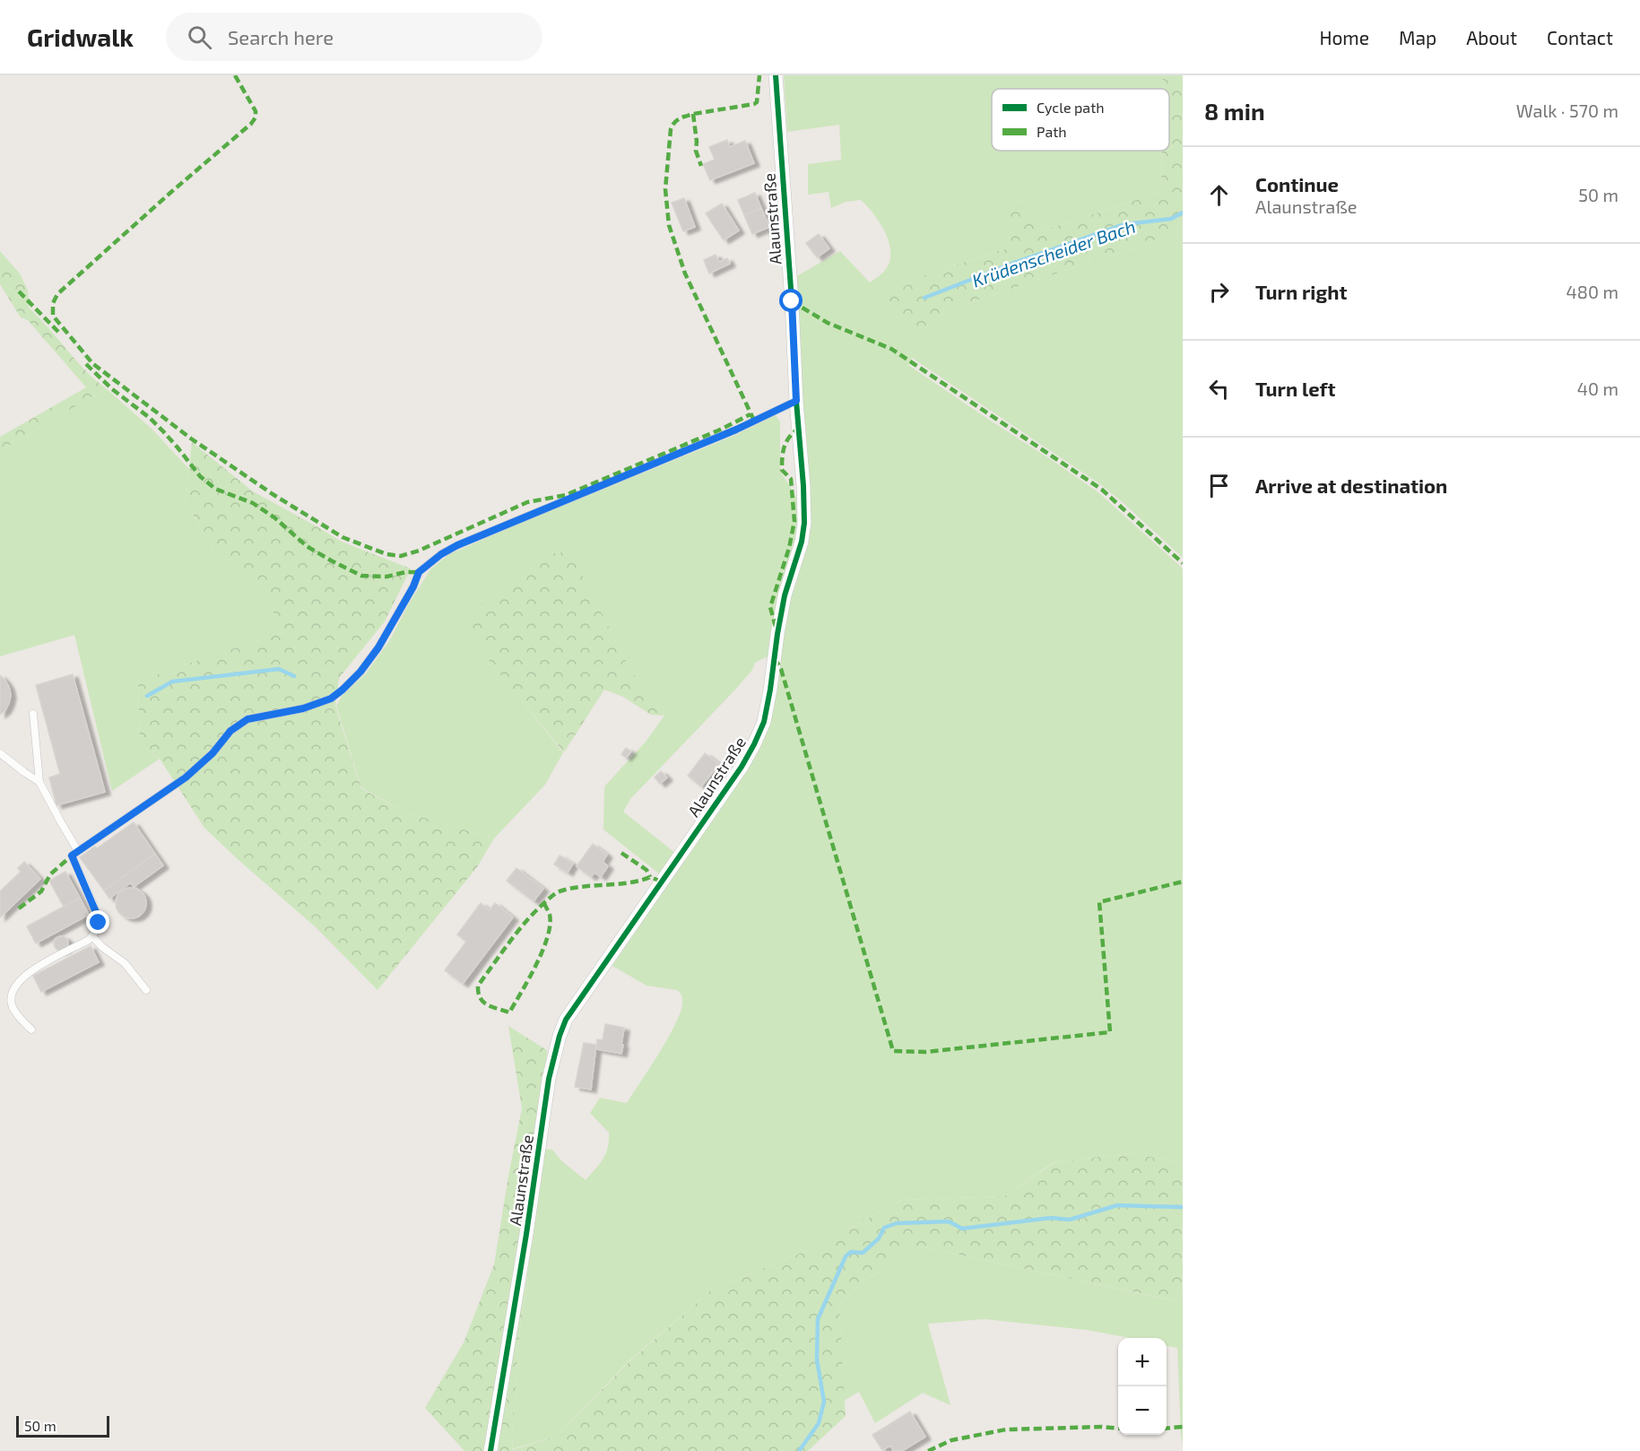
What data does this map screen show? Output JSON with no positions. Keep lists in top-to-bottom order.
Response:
{
  "streets": {
    "street": ["Alaunstraße"]
  },
  "water": ["Krüdenscheider Bach"],
  "legend": ["Cycle path", "Path"],
  "scale_bar": "50 m",
  "page": {
    "header": "Gridwalk",
    "search": "Search here",
    "nav": [
      "Home",
      "Map",
      "About",
      "Contact"
    ],
    "heading": ["8 min", "Walk · 570 m"],
    "list": [
      ["Continue", "Alaunstraße", "50 m"],
      ["Turn right", "480 m"],
      ["Turn left", "40 m"],
      "Arrive at destination"
    ],
    "map_buttons": ["+", "−"],
    "scale": "50 m"
  }
}
